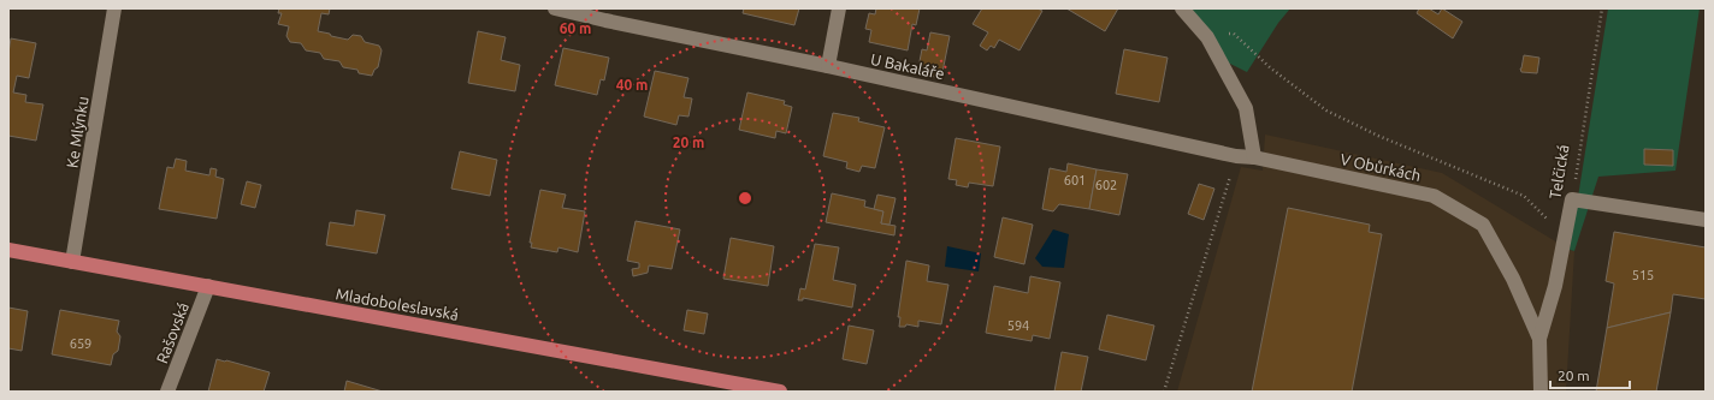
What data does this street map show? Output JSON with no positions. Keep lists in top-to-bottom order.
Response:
{
  "streets": {
    "main road": ["Mladoboleslavská"],
    "street": [
      "U Bakaláře",
      "Ke Mlýnku",
      "V Obůrkách",
      "Telčická",
      "Rašovská"
    ]
  },
  "crossings": [
    ["U Bakaláře", "V Obůrkách"],
    ["Ke Mlýnku", "Mladoboleslavská"],
    ["V Obůrkách", "Telčická"],
    ["Mladoboleslavská", "Rašovská"]
  ],
  "house_numbers": [
    "601",
    "602",
    "515",
    "594",
    "659"
  ],
  "scale_bar": "20 m",
  "rings": ["60 m", "40 m", "20 m"]
}
